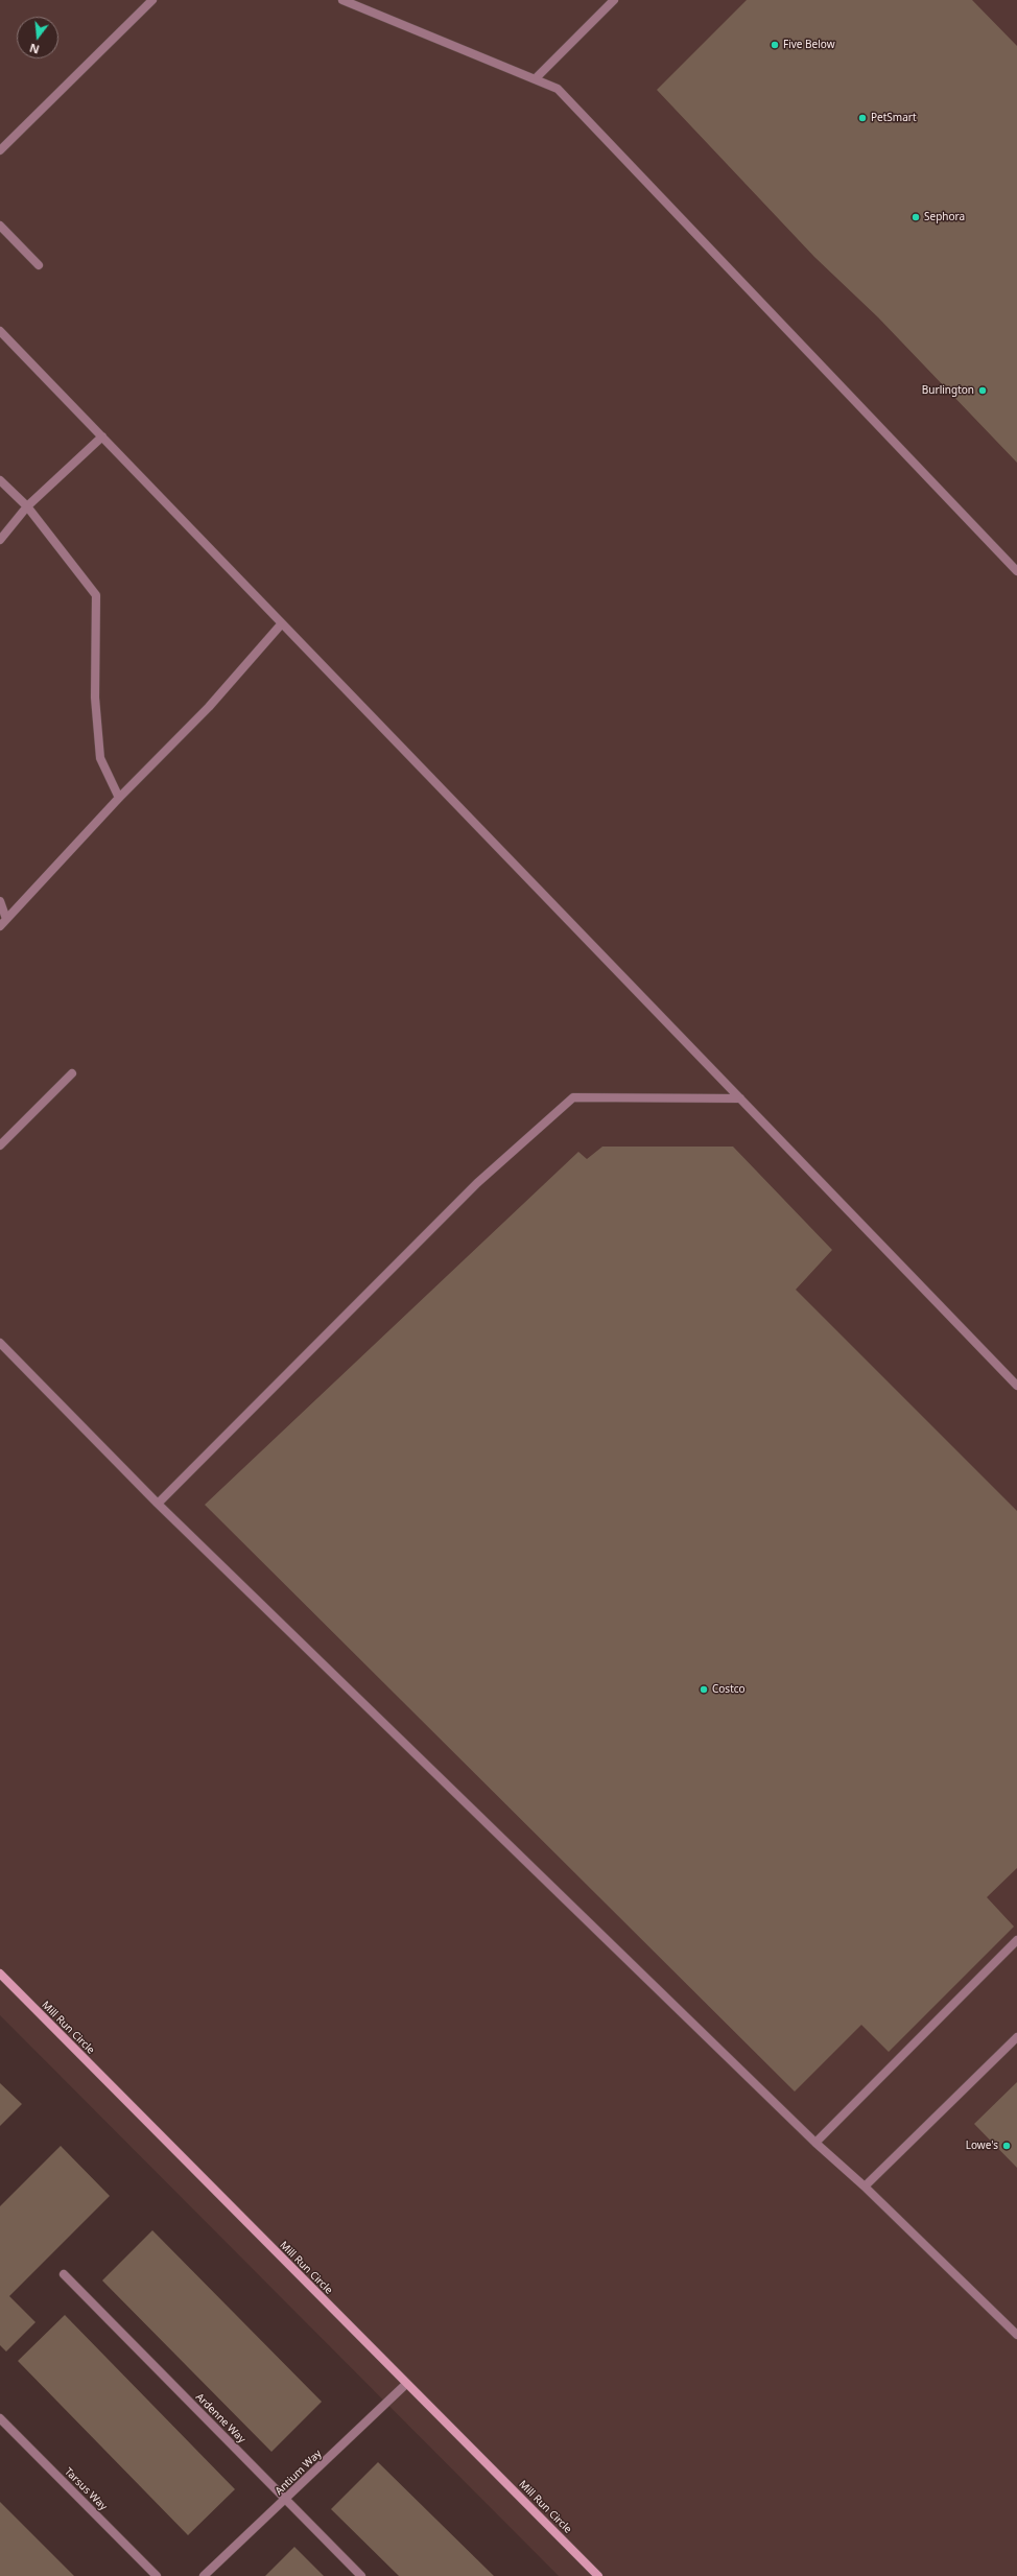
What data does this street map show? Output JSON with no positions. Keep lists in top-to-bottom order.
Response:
{
  "streets": {
    "street": [
      "Mill Run Circle",
      "Ardenne Way",
      "Antium Way",
      "Tarsus Way"
    ]
  },
  "crossings": [
    ["Mill Run Circle", "Antium Way"],
    ["Ardenne Way", "Antium Way"]
  ],
  "places": [
    "Five Below",
    "PetSmart",
    "Sephora",
    "Burlington",
    "Costco",
    "Lowe's"
  ],
  "north": "bottom"
}
